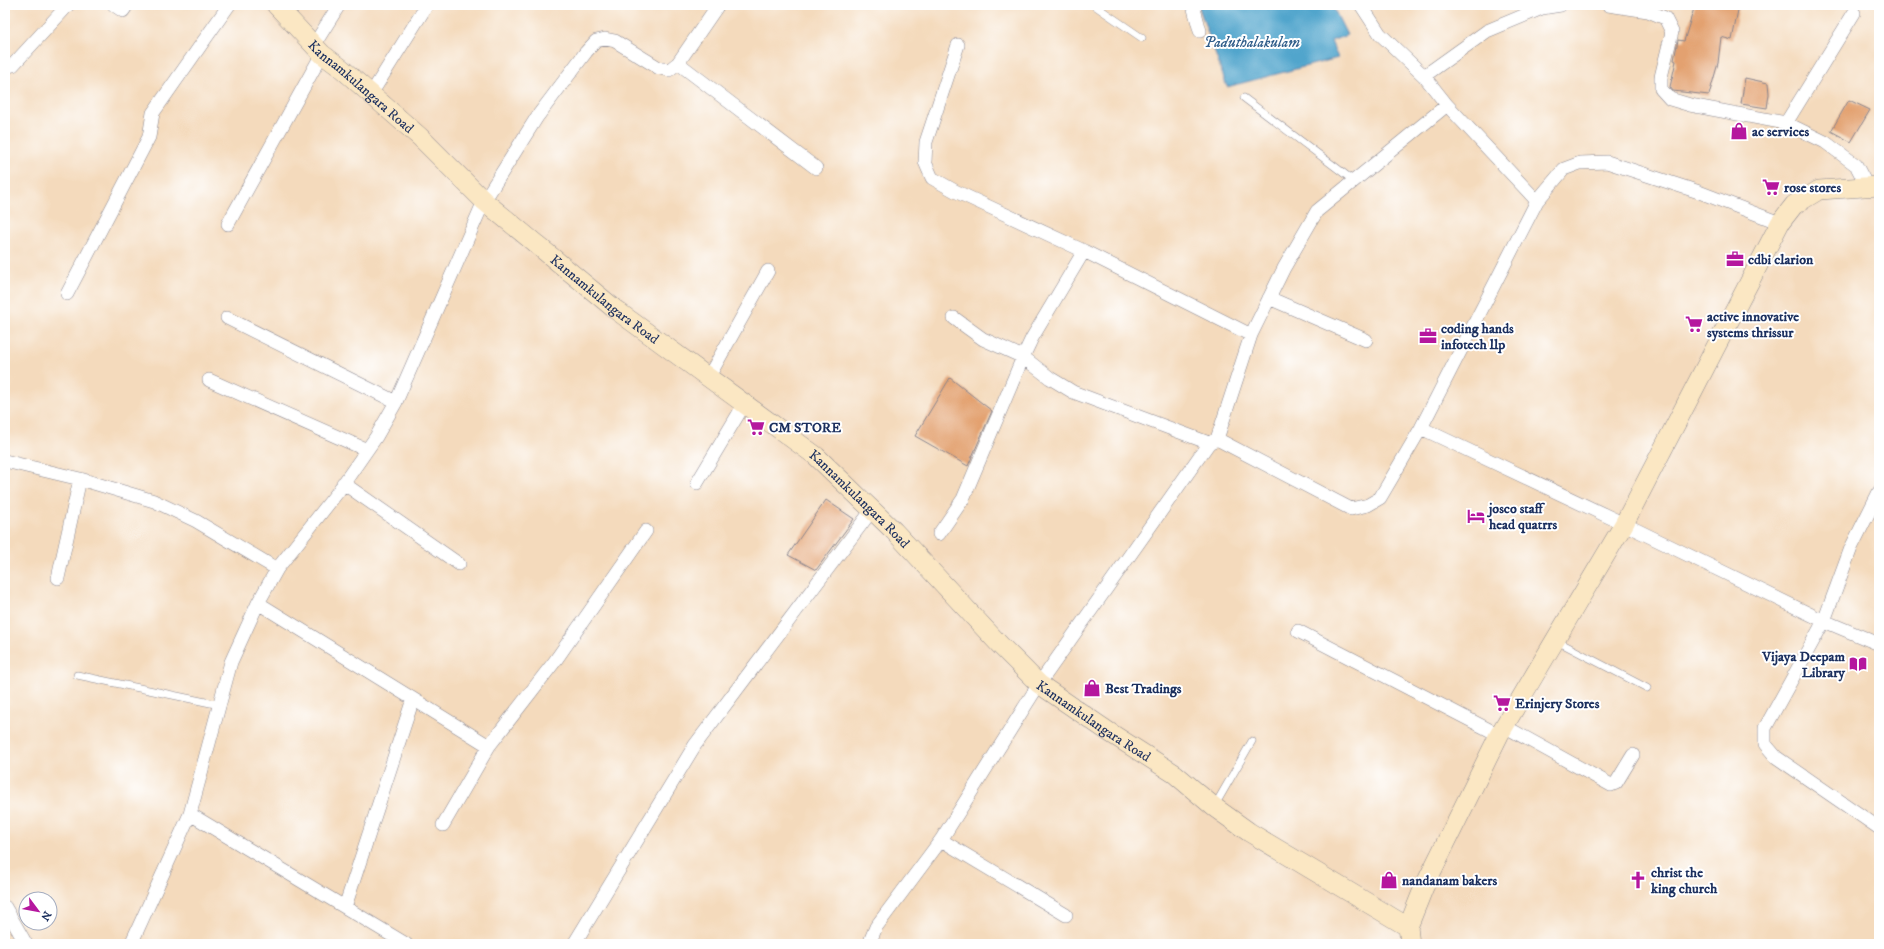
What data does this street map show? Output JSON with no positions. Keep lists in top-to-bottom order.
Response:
{
  "streets": {
    "street": ["Kannamkulangara Road"]
  },
  "water": ["Paduthalakulam"],
  "places": {
    "shop": ["ac services", "Best Tradings", "nandanam bakers"],
    "supermarket": [
      "rose stores",
      "active innovative systems thrissur",
      "CM STORE",
      "Erinjery Stores"
    ],
    "office": ["cdbi clarion", "coding hands infotech llp"],
    "hotel": ["josco staff head quatrrs"],
    "library": ["Vijaya Deepam Library"],
    "church": ["christ the king church"]
  },
  "north": "bottom right"
}
